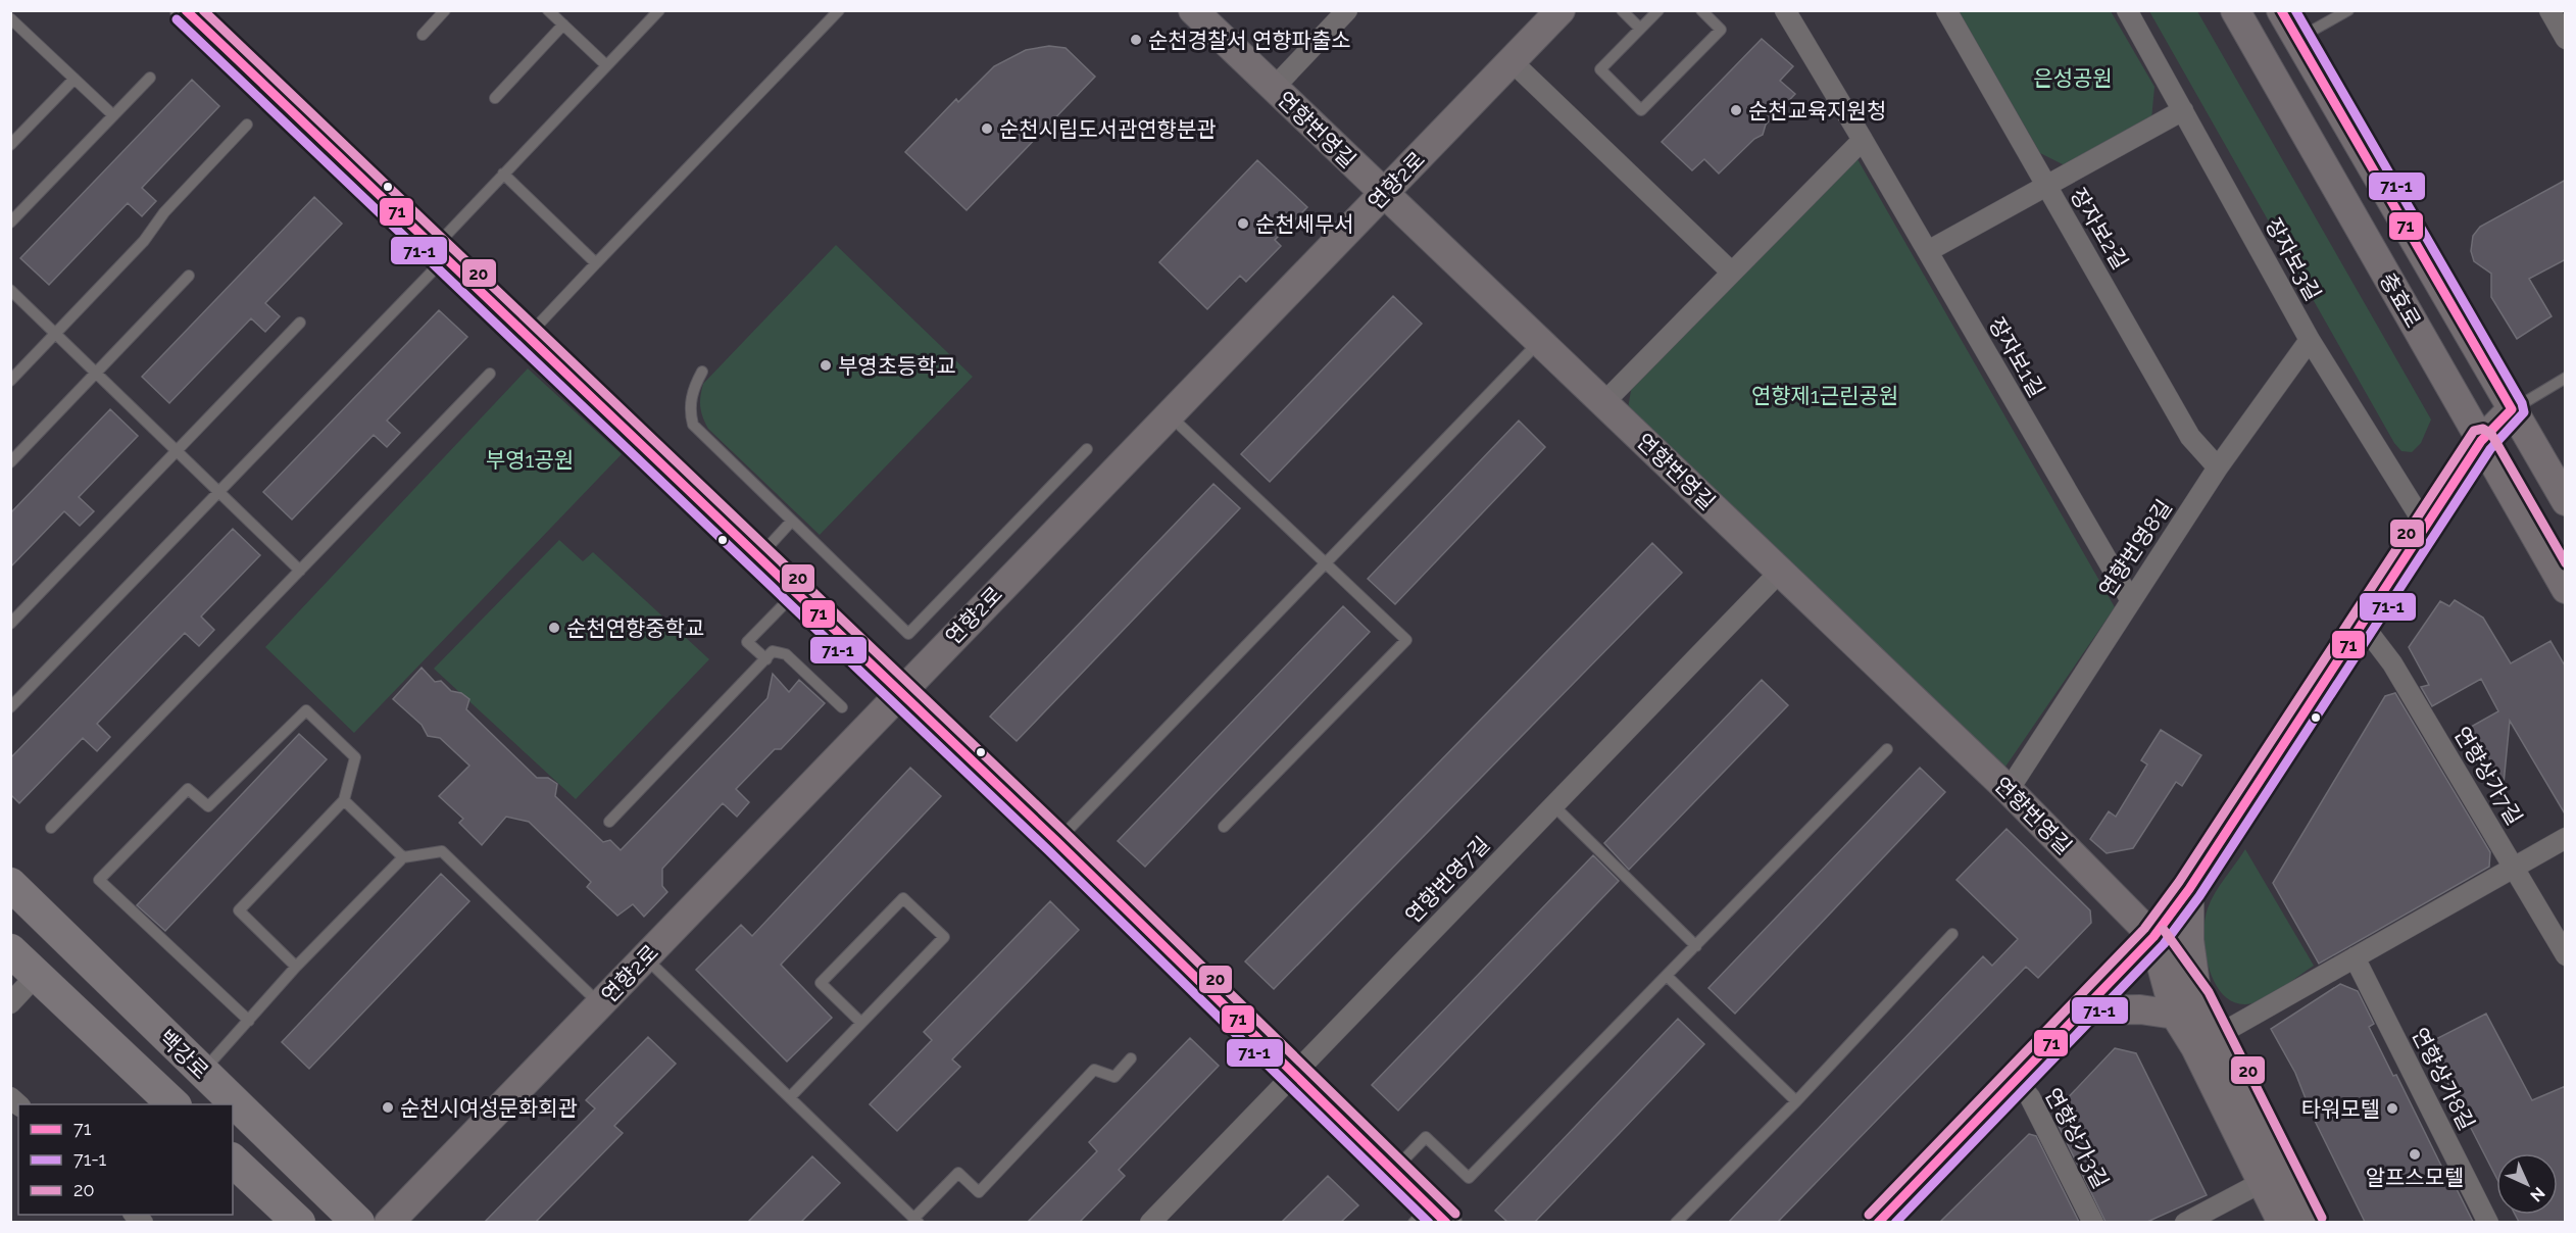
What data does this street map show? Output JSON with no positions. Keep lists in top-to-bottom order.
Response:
{
  "streets": {
    "main road": ["백강로"],
    "street": [
      "연향번영길",
      "연향2로",
      "장자보2길",
      "장자보3길",
      "충효로",
      "장자보1길",
      "연향번영8길",
      "연향상가7길",
      "연향번영7길",
      "연향상가8길",
      "연향상가3길"
    ]
  },
  "crossings": [
    ["연향번영길", "연향2로"],
    ["연향번영길", "연향번영8길"],
    ["연향번영길", "연향번영7길"],
    ["장자보2길", "연향번영8길"],
    ["장자보3길", "연향번영8길"],
    ["장자보1길", "연향번영8길"]
  ],
  "parks": ["은성공원", "연향제1근린공원", "부영1공원"],
  "places": [
    "순천경찰서 연향파출소",
    "순천교육지원청",
    "순천시립도서관연향분관",
    "순천세무서",
    "부영초등학교",
    "순천연향중학교",
    "순천시여성문화회관",
    "타워모텔",
    "알프스모텔"
  ],
  "lines": ["transit line 71", "transit line 71-1", "transit line 20"],
  "legend": ["71", "71-1", "20"],
  "north": "bottom right"
}
